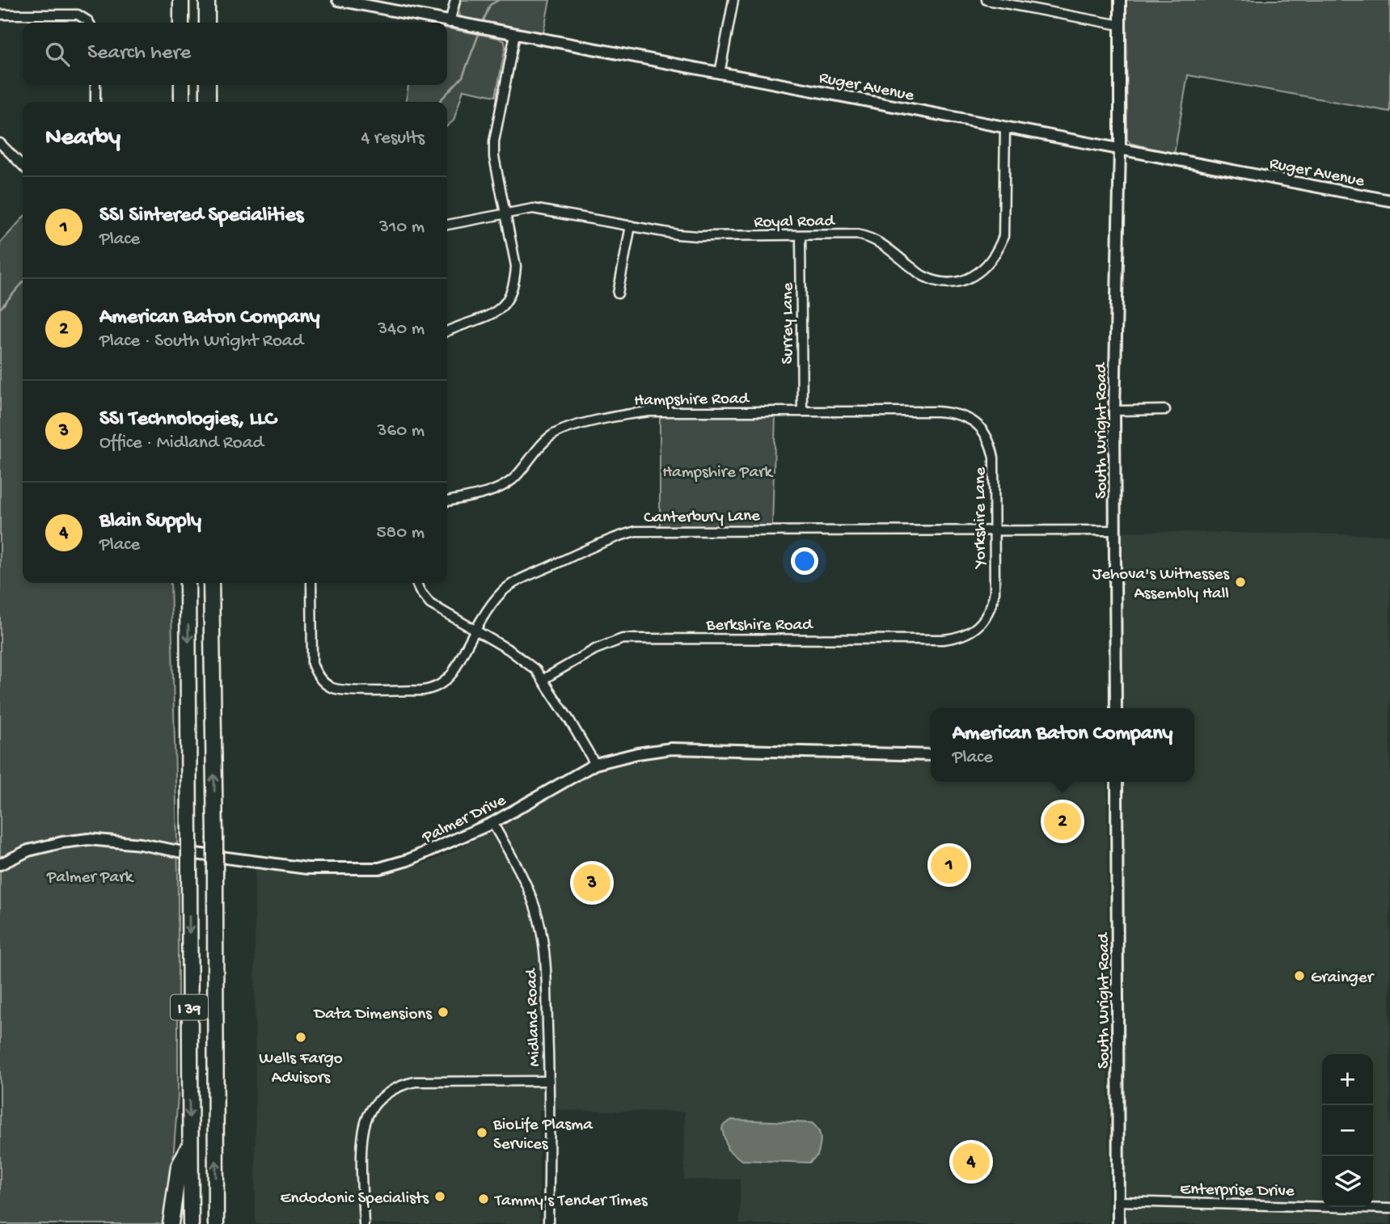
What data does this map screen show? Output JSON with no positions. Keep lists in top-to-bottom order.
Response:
{
  "streets": {
    "highway": ["I 39"],
    "street": [
      "Ruger Avenue",
      "Royal Road",
      "Surrey Lane",
      "Hampshire Road",
      "South Wright Road",
      "Canterbury Lane",
      "Yorkshire Lane",
      "Berkshire Road",
      "Palmer Drive",
      "Midland Road",
      "Enterprise Drive"
    ]
  },
  "crossings": [
    ["Ruger Avenue", "Royal Road"],
    ["Ruger Avenue", "South Wright Road"],
    ["Royal Road", "Surrey Lane"],
    ["Surrey Lane", "Hampshire Road"],
    ["Hampshire Road", "Yorkshire Lane"],
    ["South Wright Road", "Canterbury Lane"],
    ["South Wright Road", "Enterprise Drive"],
    ["Canterbury Lane", "Yorkshire Lane"],
    ["Yorkshire Lane", "Berkshire Road"],
    ["Palmer Drive", "Midland Road"]
  ],
  "parks": ["Hampshire Park", "Palmer Park"],
  "places": [
    "Jehova's Witnesses Assembly Hall",
    "Grainger",
    "Data Dimensions",
    "Wells Fargo Advisors",
    "BioLife Plasma Services",
    "Endodonic Specialists",
    "Tammy's Tender Times"
  ],
  "page": {
    "search": "Search here",
    "heading": ["Nearby", "4 results"],
    "list": [
      {
        "mark": "1",
        "name": "SSI Sintered Specialities",
        "note": "Place",
        "value": "310 m"
      },
      {
        "mark": "2",
        "name": "American Baton Company",
        "note": "Place · South Wright Road",
        "value": "340 m"
      },
      {
        "mark": "3",
        "name": "SSI Technologies, LLC",
        "note": "Office · Midland Road",
        "value": "360 m"
      },
      {
        "mark": "4",
        "name": "Blain Supply",
        "note": "Place",
        "value": "580 m"
      }
    ],
    "popup": ["American Baton Company", "Place"],
    "pins": [
      "2",
      "1",
      "3",
      "4"
    ],
    "map_buttons": ["+", "−"]
  }
}
